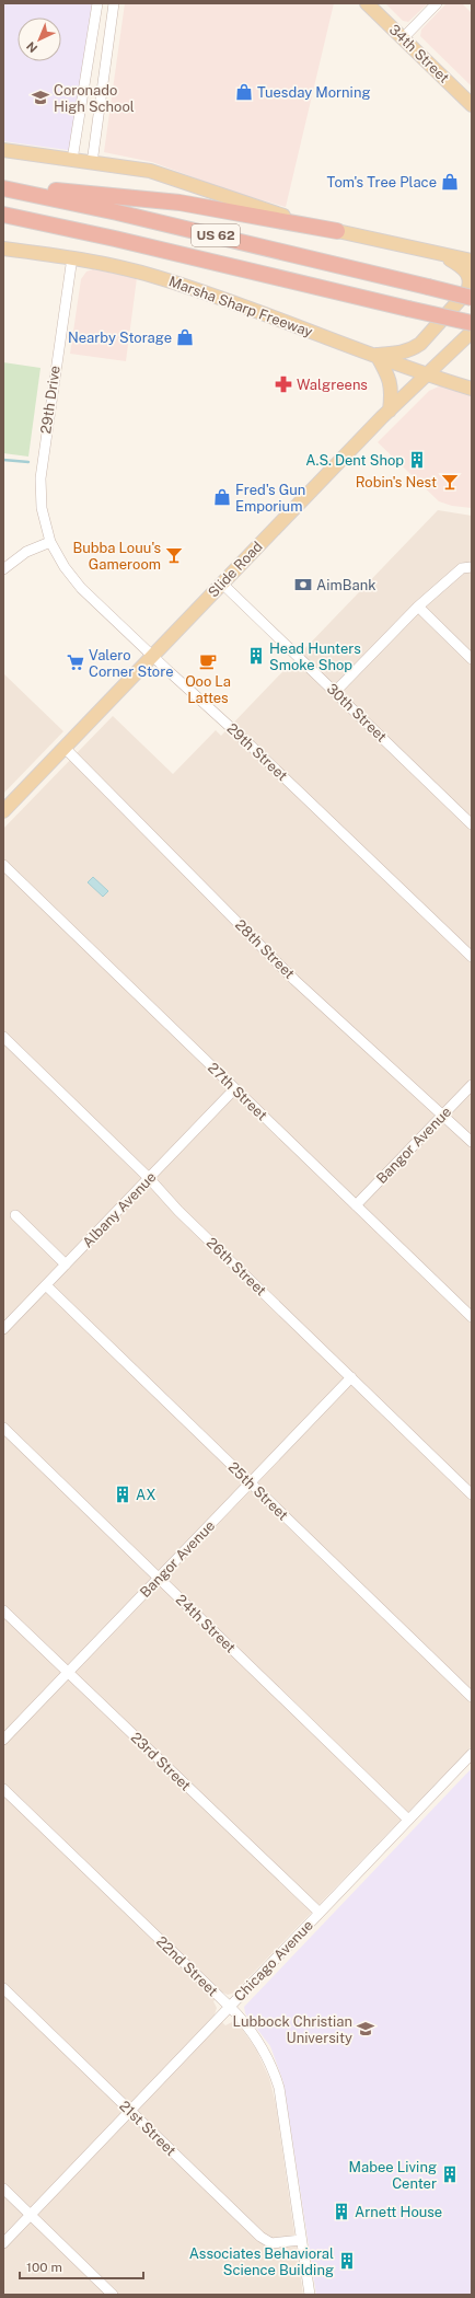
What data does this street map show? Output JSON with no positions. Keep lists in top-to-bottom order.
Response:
{
  "streets": {
    "highway": ["US 62", "Marsha Sharp Freeway"],
    "main road": ["34th Street", "Slide Road"],
    "street": [
      "29th Drive",
      "30th Street",
      "29th Street",
      "28th Street",
      "27th Street",
      "Bangor Avenue",
      "Albany Avenue",
      "26th Street",
      "25th Street",
      "24th Street",
      "23rd Street",
      "Chicago Avenue",
      "22nd Street",
      "21st Street"
    ]
  },
  "crossings": [
    ["Marsha Sharp Freeway", "29th Drive"],
    ["Marsha Sharp Freeway", "Slide Road"],
    ["29th Drive", "29th Street"],
    ["Slide Road", "30th Street"],
    ["Slide Road", "29th Street"],
    ["Slide Road", "28th Street"],
    ["28th Street", "Bangor Avenue"],
    ["27th Street", "Bangor Avenue"],
    ["27th Street", "Albany Avenue"],
    ["Bangor Avenue", "26th Street"],
    ["Bangor Avenue", "25th Street"],
    ["Bangor Avenue", "24th Street"],
    ["Bangor Avenue", "23rd Street"],
    ["Albany Avenue", "26th Street"],
    ["Albany Avenue", "25th Street"],
    ["24th Street", "Chicago Avenue"],
    ["23rd Street", "Chicago Avenue"],
    ["Chicago Avenue", "22nd Street"],
    ["Chicago Avenue", "21st Street"],
    ["22nd Street", "21st Street"]
  ],
  "places": {
    "shop": [
      "Tuesday Morning",
      "Tom's Tree Place",
      "Nearby Storage",
      "Fred's Gun Emporium"
    ],
    "school or university": ["Coronado High School", "Lubbock Christian University"],
    "pharmacy": ["Walgreens"],
    "building": [
      "A.S. Dent Shop",
      "Head Hunters Smoke Shop",
      "AX",
      "Mabee Living Center",
      "Arnett House",
      "Associates Behavioral Science Building"
    ],
    "bar": ["Robin's Nest", "Bubba Louu's Gameroom"],
    "bank": ["AimBank"],
    "cafe": ["Ooo La Lattes"],
    "supermarket": ["Valero Corner Store"]
  },
  "scale_bar": "100 m",
  "north": "bottom left"
}
